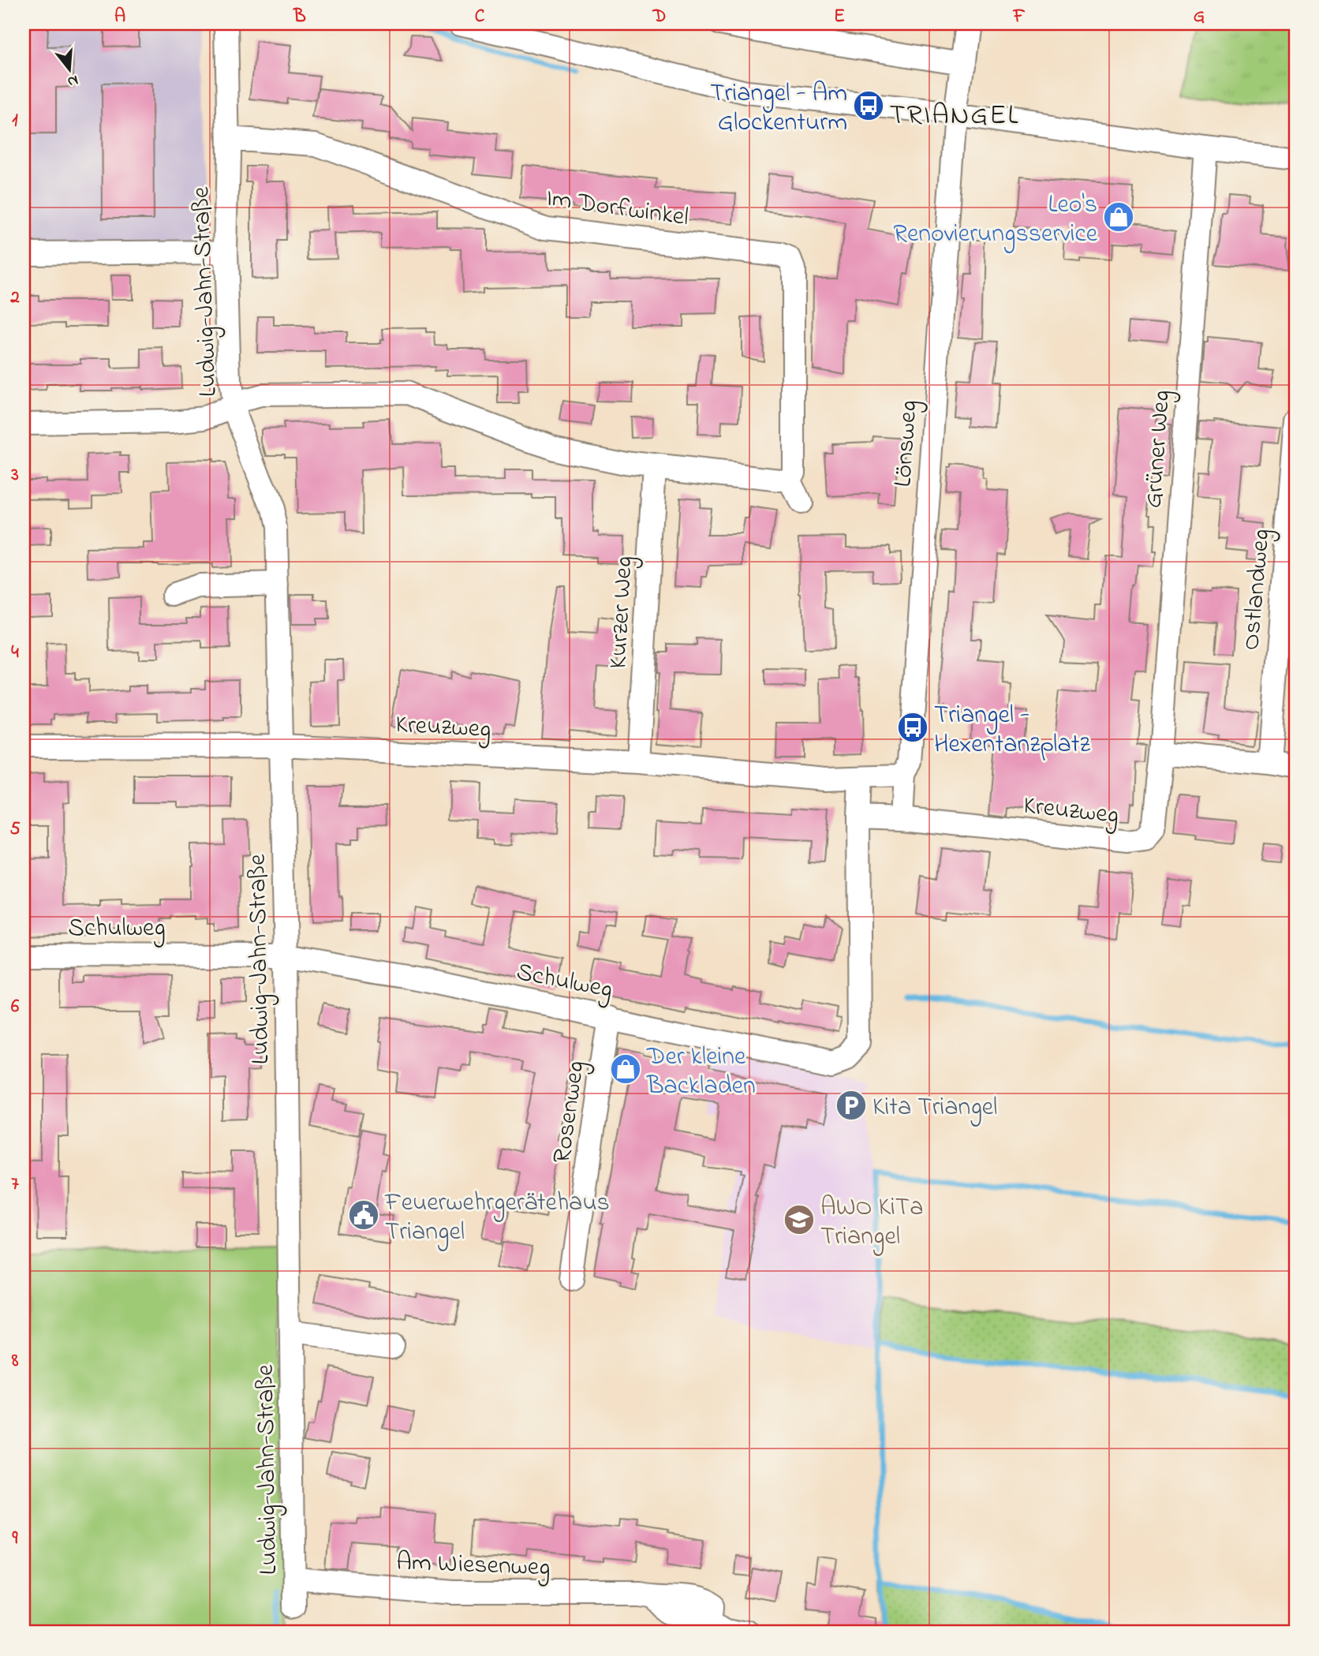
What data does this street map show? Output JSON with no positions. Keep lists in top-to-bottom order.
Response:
{
  "streets": {
    "street": [
      "Im Dorfwinkel",
      "Ludwig-Jahn-Straße",
      "Lönsweg",
      "Grüner Weg",
      "Ostlandweg",
      "Kurzer Weg",
      "Kreuzweg",
      "Schulweg",
      "Rosenweg",
      "Am Wiesenweg"
    ]
  },
  "crossings": [
    ["Im Dorfwinkel", "Ludwig-Jahn-Straße"],
    ["Ludwig-Jahn-Straße", "Kreuzweg"],
    ["Ludwig-Jahn-Straße", "Schulweg"],
    ["Ludwig-Jahn-Straße", "Am Wiesenweg"],
    ["Lönsweg", "Kreuzweg"],
    ["Grüner Weg", "Kreuzweg"],
    ["Kurzer Weg", "Kreuzweg"],
    ["Kreuzweg", "Schulweg"],
    ["Schulweg", "Rosenweg"]
  ],
  "districts": ["TRIANGEL"],
  "places": {
    "bus stop": ["Triangel - Am Glockenturm", "Triangel - Hexentanzplatz"],
    "shop": ["Leo's Renovierungsservice", "Der kleine Backladen"],
    "parking": ["Kita Triangel"],
    "public building": ["Feuerwehrgerätehaus Triangel"],
    "school or university": ["AWO KiTa Triangel"]
  },
  "north": "bottom",
  "grid": {
    "columns": [
      "A",
      "B",
      "C",
      "D",
      "E",
      "F",
      "G"
    ],
    "rows": [
      "1",
      "2",
      "3",
      "4",
      "5",
      "6",
      "7",
      "8",
      "9"
    ]
  }
}
